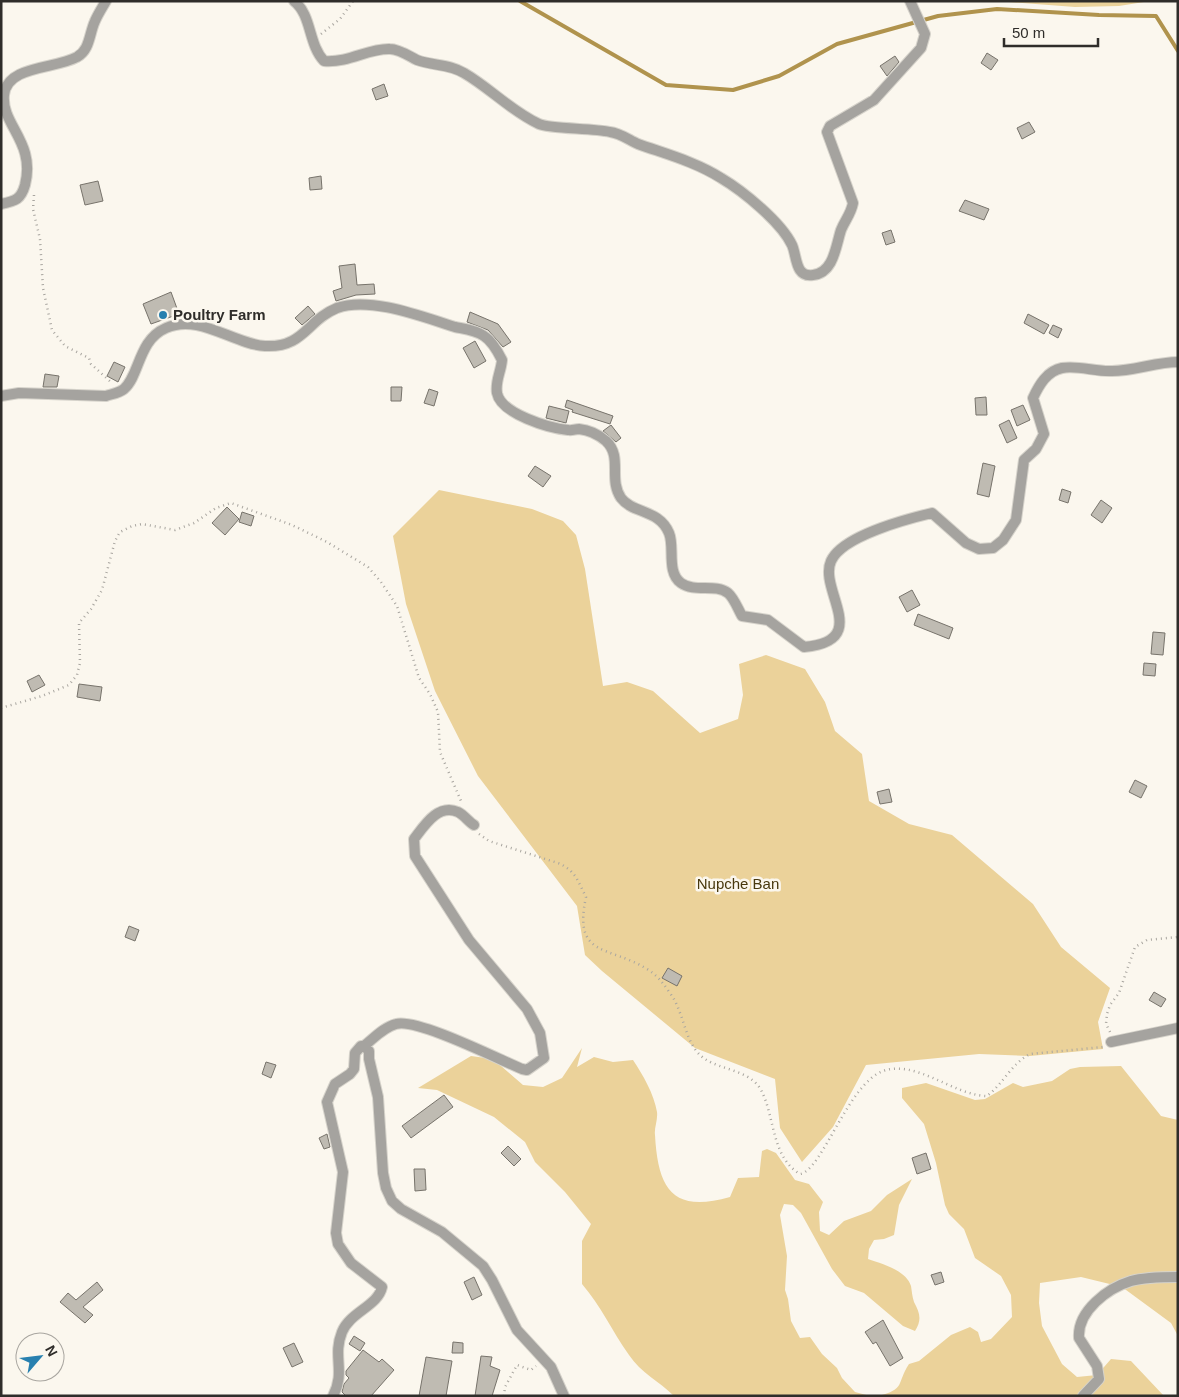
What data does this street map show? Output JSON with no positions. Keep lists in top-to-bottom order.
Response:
{
  "parks": ["Nupche Ban"],
  "places": ["Poultry Farm"],
  "scale_bar": "50 m",
  "north": "top right"
}
